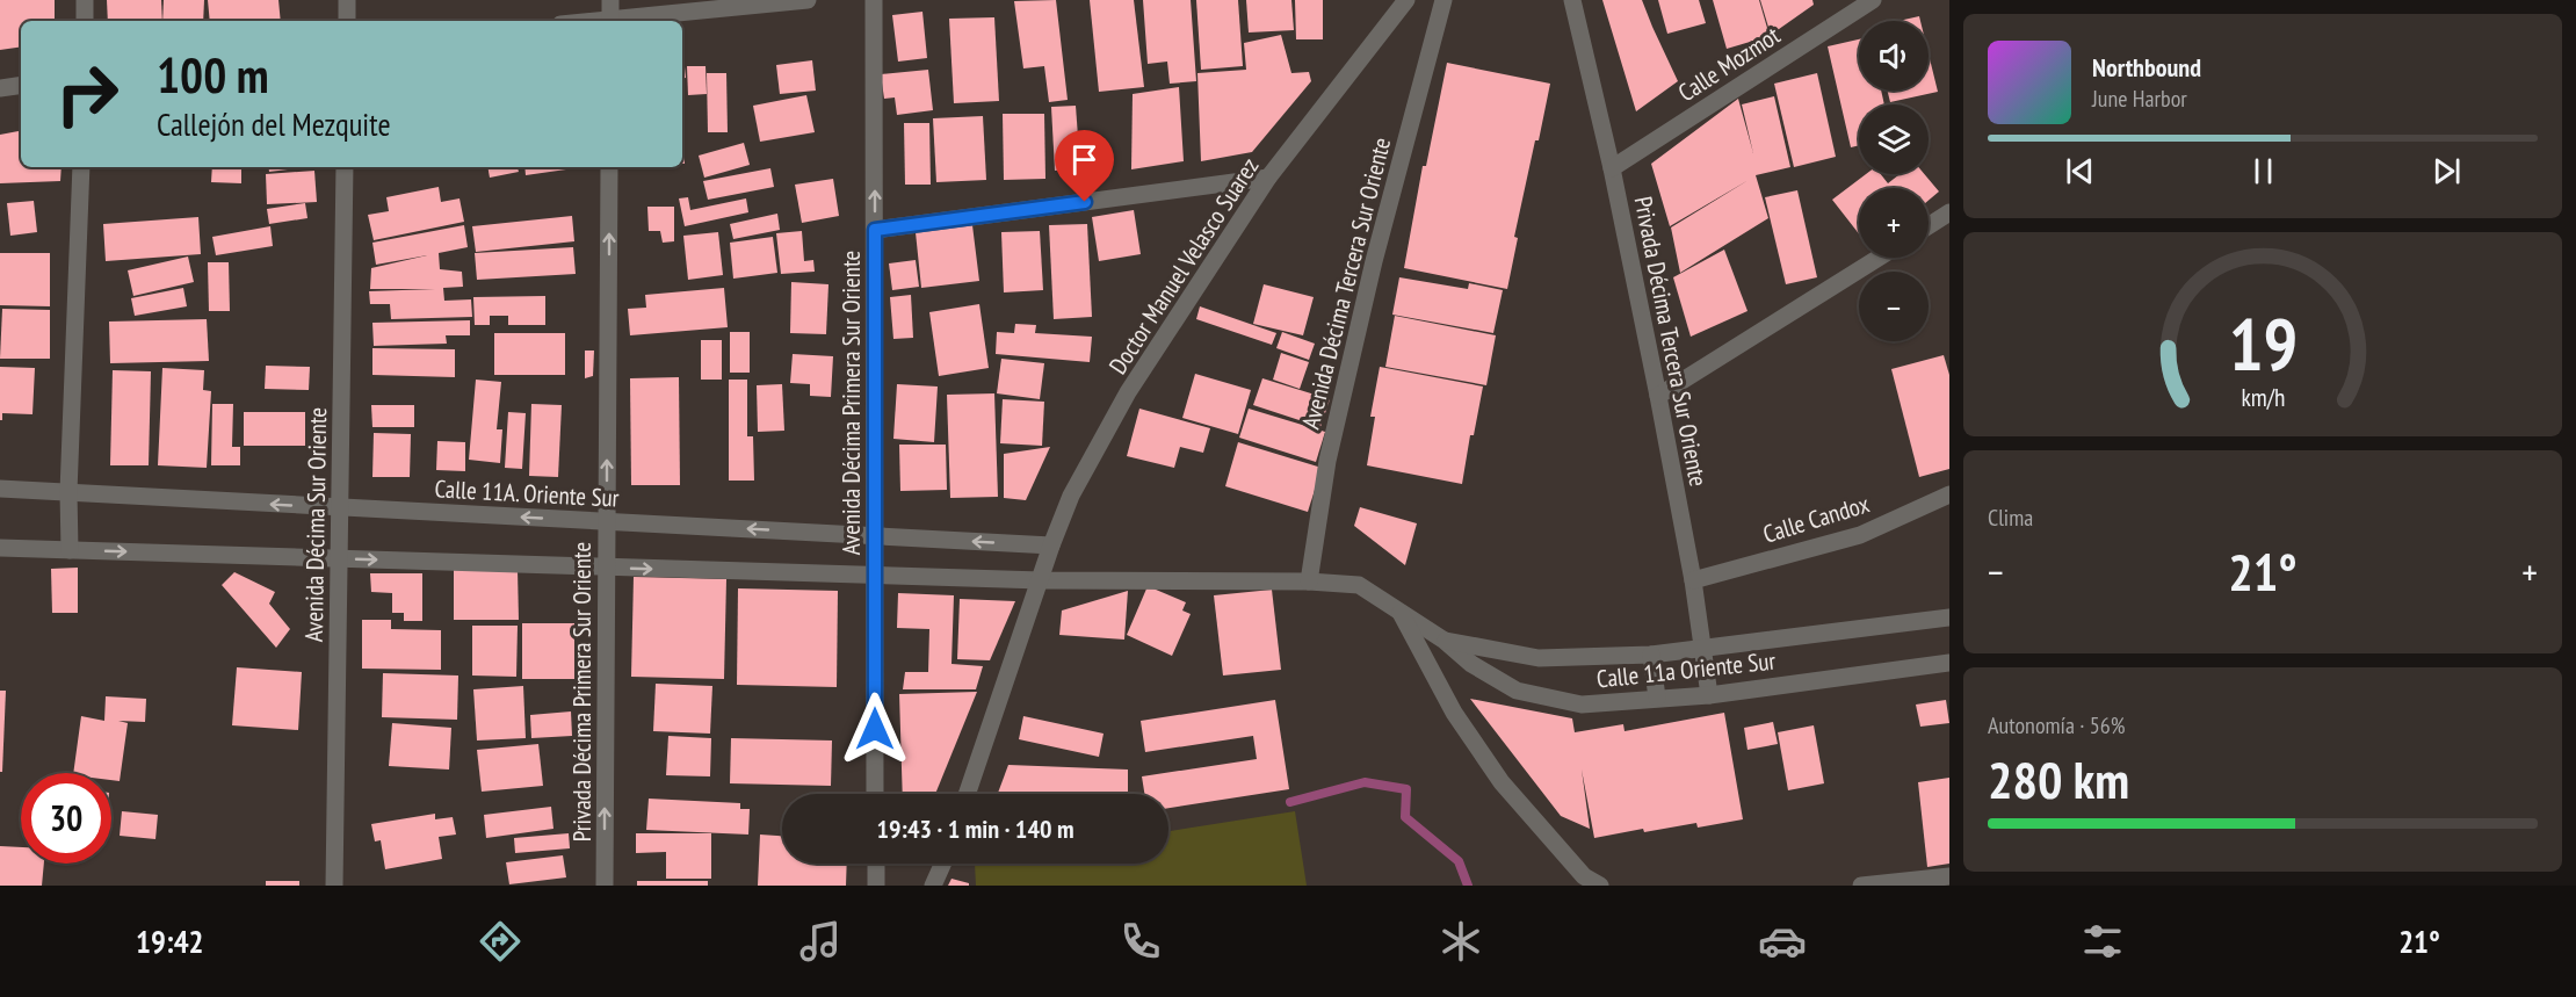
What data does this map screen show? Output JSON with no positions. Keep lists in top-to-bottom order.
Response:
{
  "streets": {
    "street": [
      "Calle Mozmot",
      "Doctor Manuel Velasco Suarez",
      "Avenida Décima Tercera Sur Oriente",
      "Privada Décima Tercera Sur Oriente",
      "Avenida Décima Primera Sur Oriente",
      "Calle 11A. Oriente Sur",
      "Calle Candox",
      "Avenida Décima Sur Oriente",
      "Calle 11a Oriente Sur",
      "Privada Décima Primera Sur Oriente"
    ]
  },
  "crossings": [
    ["Calle Mozmot", "Privada Décima Tercera Sur Oriente"],
    ["Doctor Manuel Velasco Suarez", "Calle 11A. Oriente Sur"],
    ["Doctor Manuel Velasco Suarez", "Calle 11a Oriente Sur"],
    ["Avenida Décima Tercera Sur Oriente", "Calle 11a Oriente Sur"],
    ["Privada Décima Tercera Sur Oriente", "Calle Candox"],
    ["Privada Décima Tercera Sur Oriente", "Calle 11a Oriente Sur"],
    ["Avenida Décima Primera Sur Oriente", "Calle 11A. Oriente Sur"],
    ["Calle 11A. Oriente Sur", "Avenida Décima Sur Oriente"],
    ["Calle 11A. Oriente Sur", "Privada Décima Primera Sur Oriente"]
  ],
  "one_way": ["Privada Décima Primera Sur Oriente"],
  "page": {
    "map_buttons": ["+", "−"],
    "turn": ["100 m", "Callejón del Mezquite"],
    "song": ["Northbound", "June Harbor"],
    "tile": [
      "Clima",
      ["Autonomía · 56%", "280 km"]
    ],
    "heat": ["−", "21°", "+"],
    "limit": "30",
    "trip": "19:43 · 1 min · 140 m",
    "tabs": ["19:42", "21°"],
    "gauge": ["19", "km/h"]
  }
}
